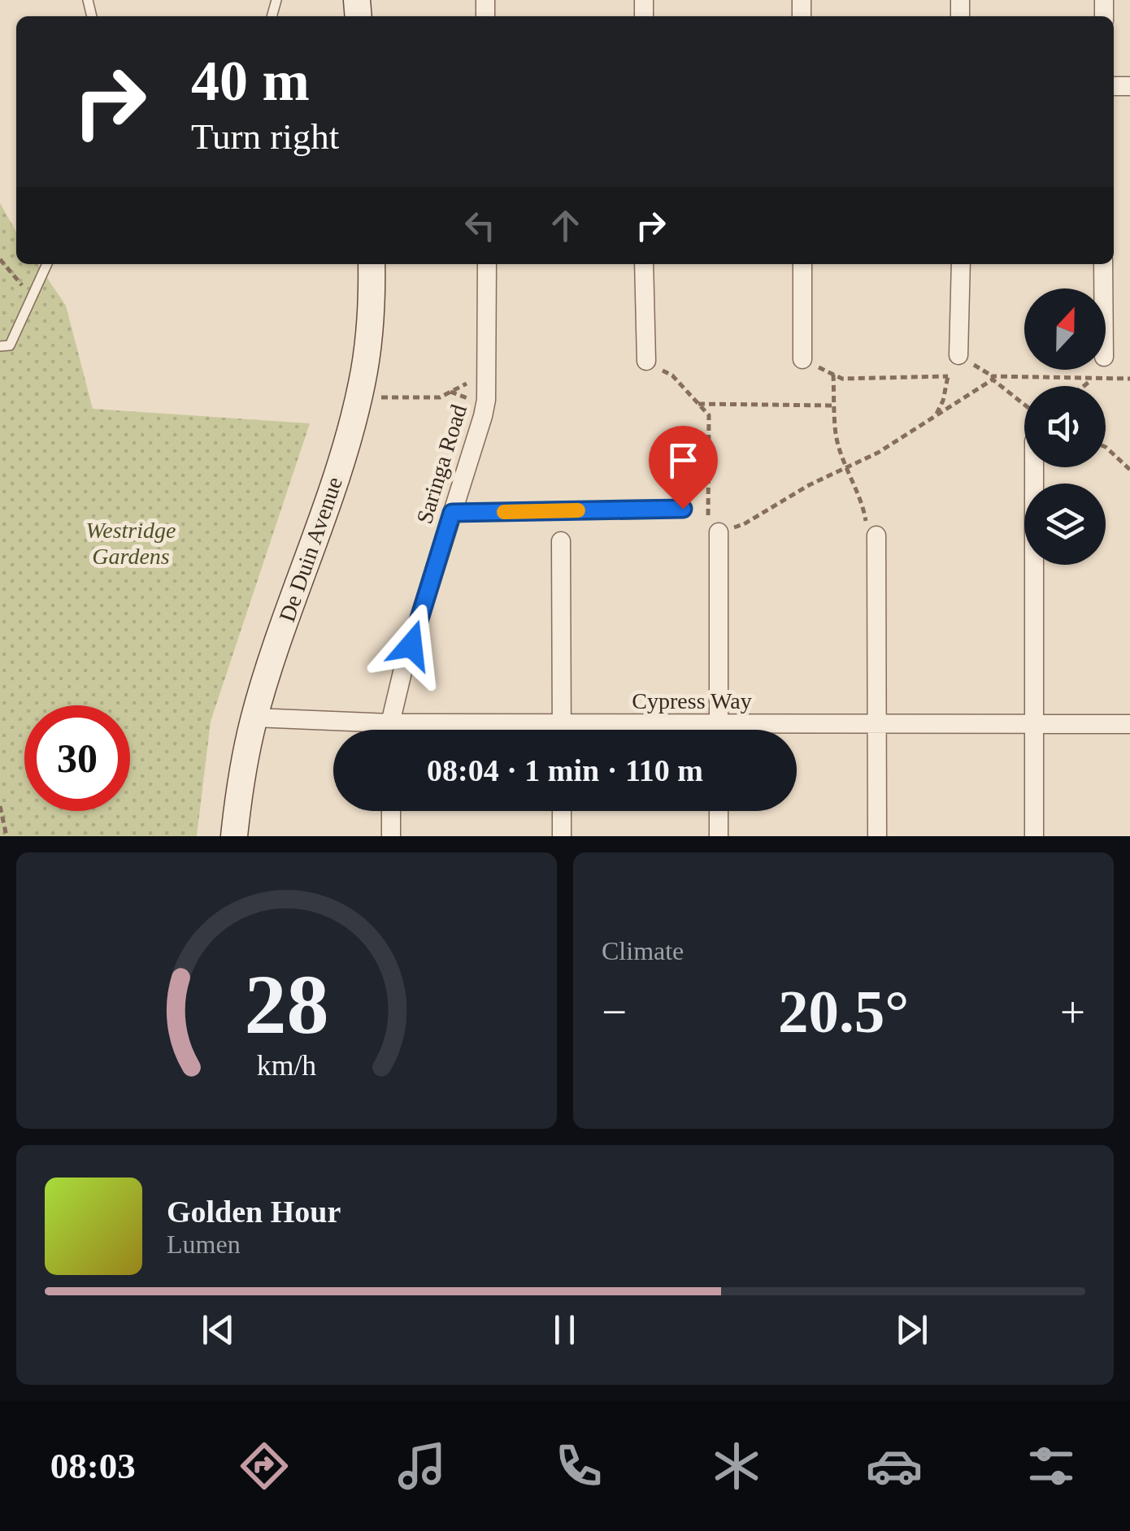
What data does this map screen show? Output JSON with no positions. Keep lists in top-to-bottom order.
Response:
{
  "streets": {
    "street": ["Saringa Road", "De Duin Avenue", "Cypress Way"]
  },
  "crossings": [
    ["Saringa Road", "Cypress Way"],
    ["De Duin Avenue", "Cypress Way"]
  ],
  "parks": ["Westridge Gardens"],
  "north": "top",
  "page": {
    "turn": ["40 m", "Turn right"],
    "limit": "30",
    "trip": "08:04 · 1 min · 110 m",
    "tile": "Climate",
    "heat": ["−", "20.5°", "+"],
    "song": ["Golden Hour", "Lumen"],
    "tabs": "08:03",
    "gauge": ["28", "km/h"]
  }
}
